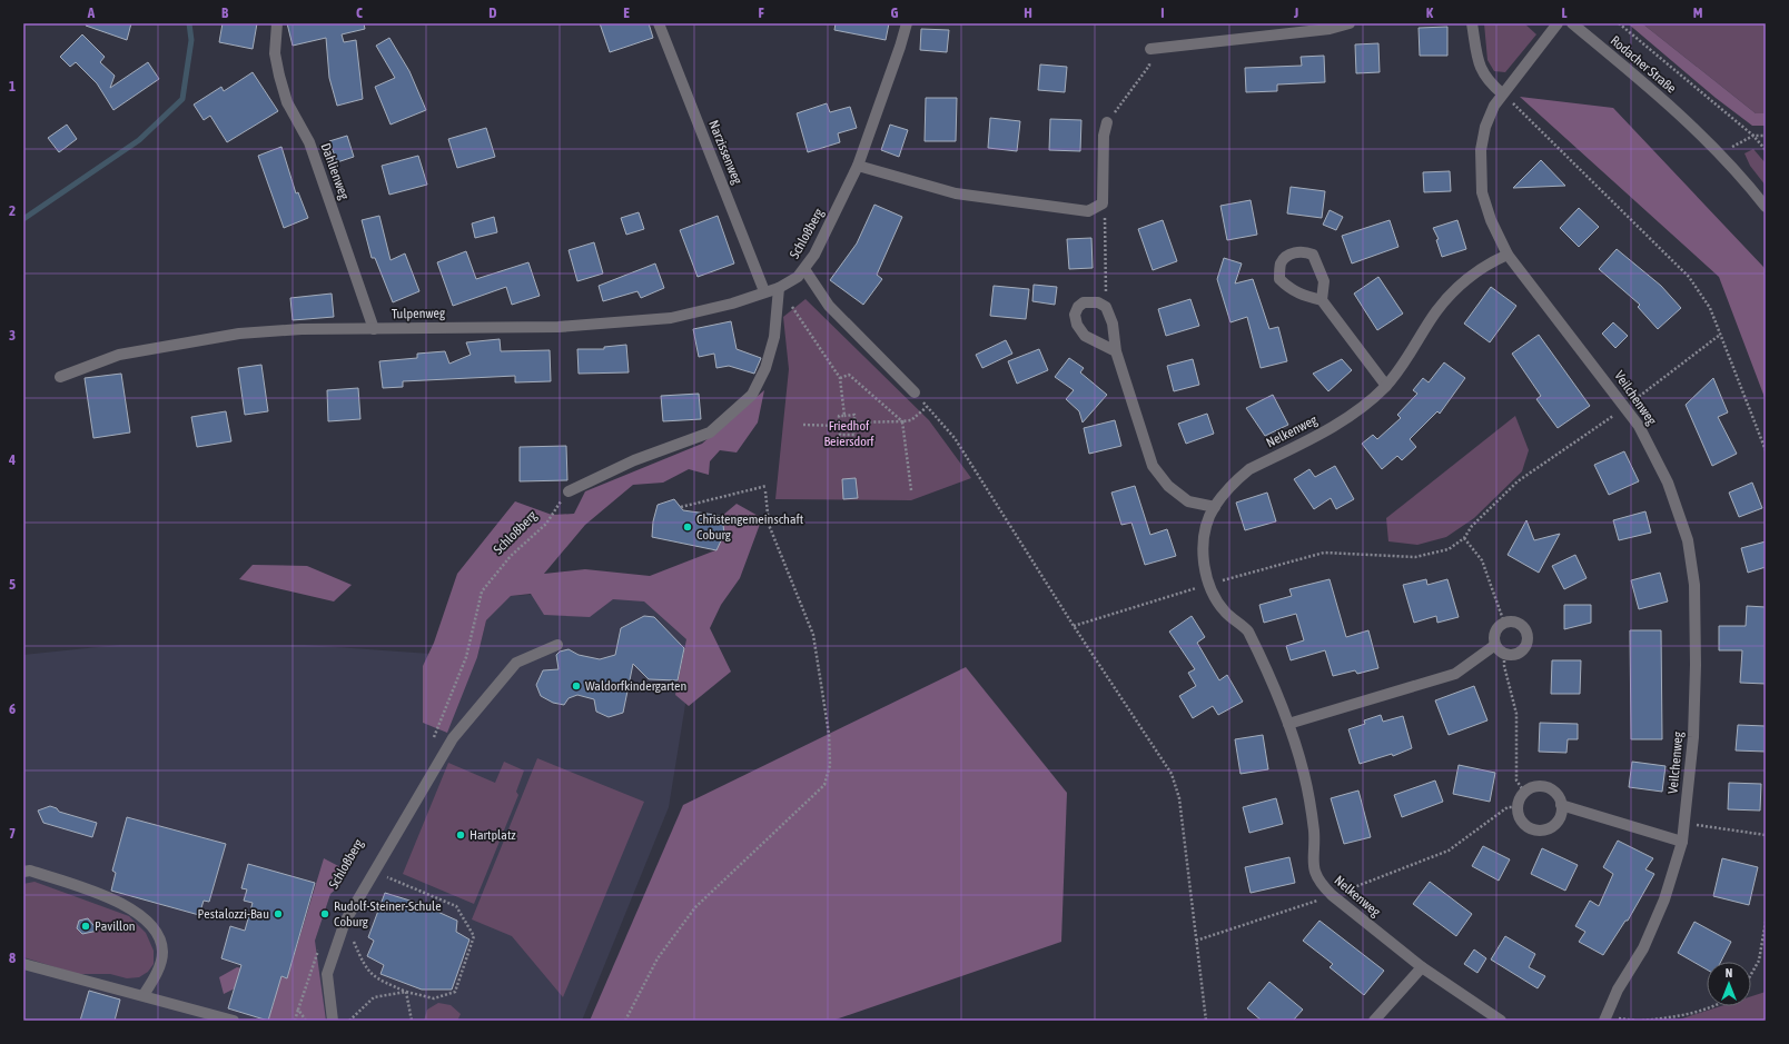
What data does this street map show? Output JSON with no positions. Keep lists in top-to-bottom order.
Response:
{
  "streets": {
    "street": [
      "Rodacher Straße",
      "Narzissenweg",
      "Dahlienweg",
      "Schloßberg",
      "Tulpenweg",
      "Veilchenweg",
      "Nelkenweg"
    ]
  },
  "crossings": [
    ["Narzissenweg", "Tulpenweg"],
    ["Dahlienweg", "Tulpenweg"],
    ["Schloßberg", "Tulpenweg"],
    ["Veilchenweg", "Nelkenweg"]
  ],
  "parks": ["Friedhof Beiersdorf"],
  "places": [
    "Christengemeinschaft Coburg",
    "Waldorfkindergarten",
    "Hartplatz",
    "Pestalozzi-Bau",
    "Rudolf-Steiner-Schule Coburg",
    "Pavillon"
  ],
  "north": "top",
  "grid": {
    "columns": [
      "A",
      "B",
      "C",
      "D",
      "E",
      "F",
      "G",
      "H",
      "I",
      "J",
      "K",
      "L",
      "M"
    ],
    "rows": [
      "1",
      "2",
      "3",
      "4",
      "5",
      "6",
      "7",
      "8"
    ]
  }
}
